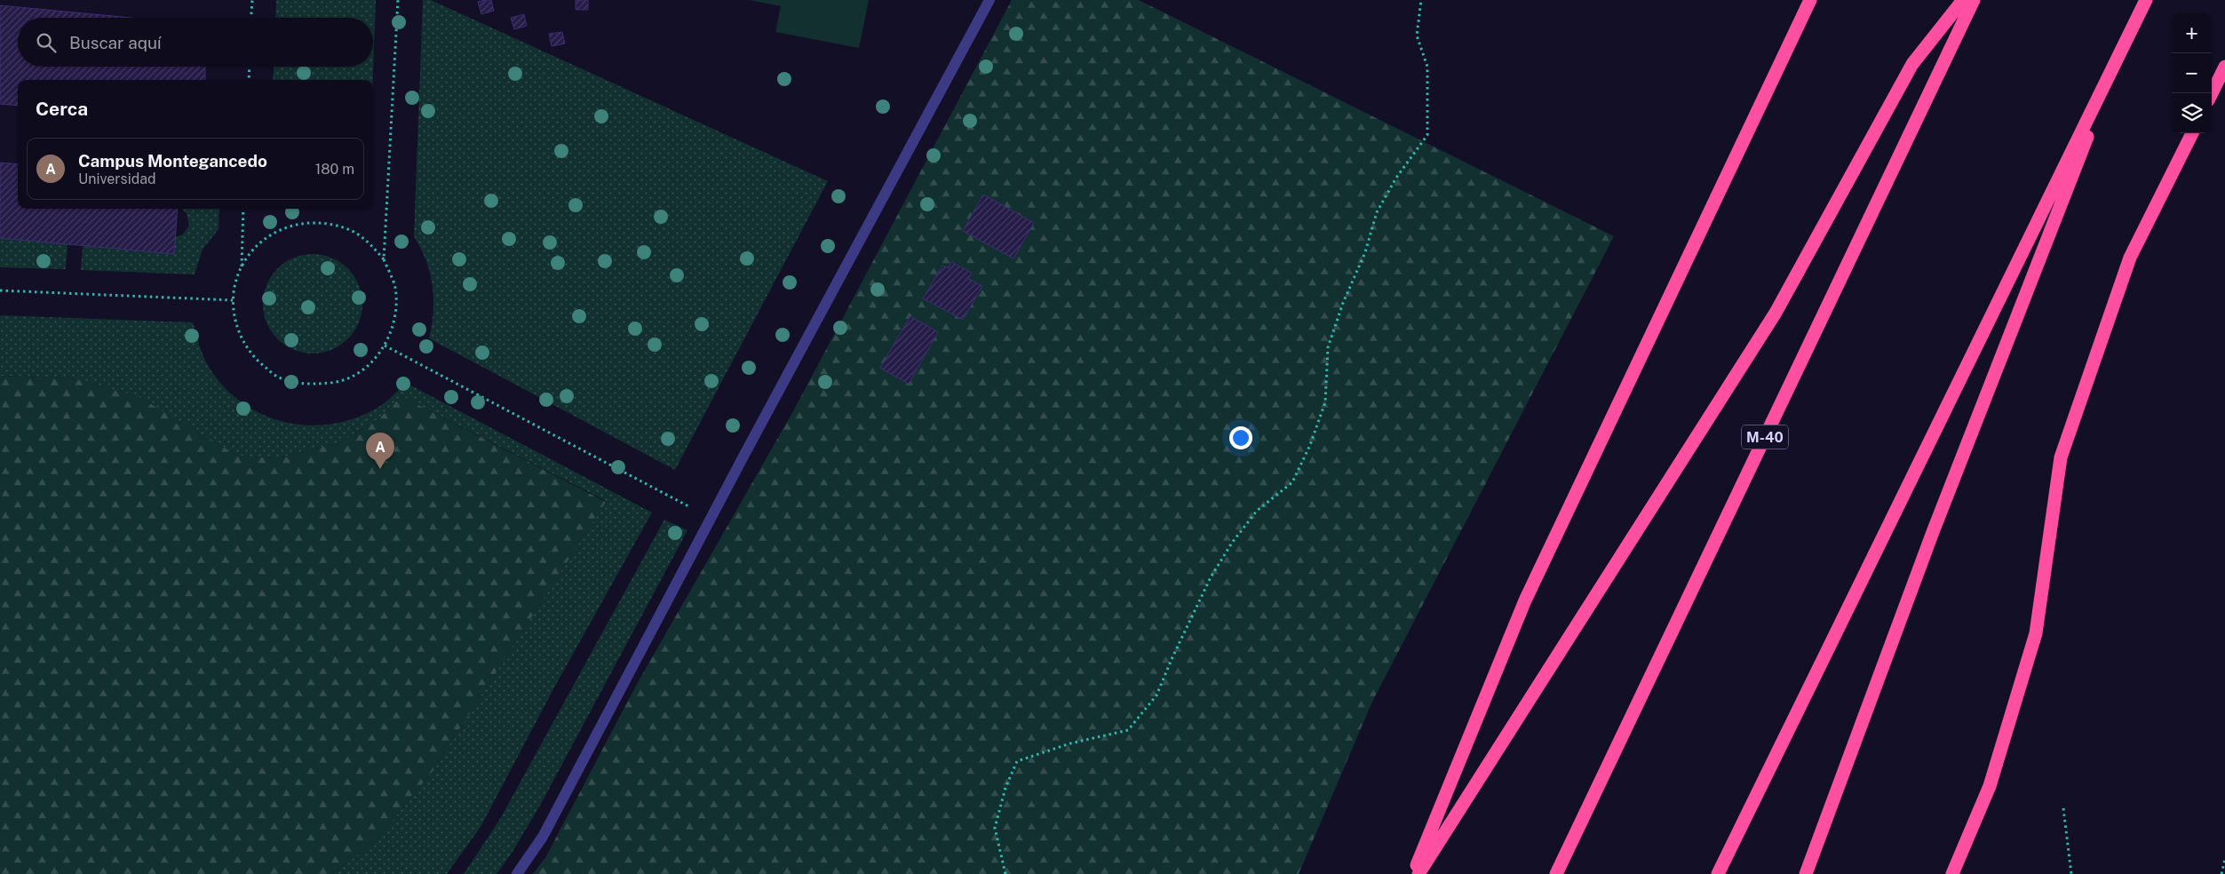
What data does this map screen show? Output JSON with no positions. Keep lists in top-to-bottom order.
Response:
{
  "streets": {
    "highway": ["M-40"]
  },
  "page": {
    "map_buttons": ["+", "−"],
    "search": "Buscar aquí",
    "heading": "Cerca",
    "list": [
      {
        "mark": "A",
        "name": "Campus Montegancedo",
        "note": "Universidad",
        "value": "180 m"
      }
    ],
    "pins": "A"
  }
}
